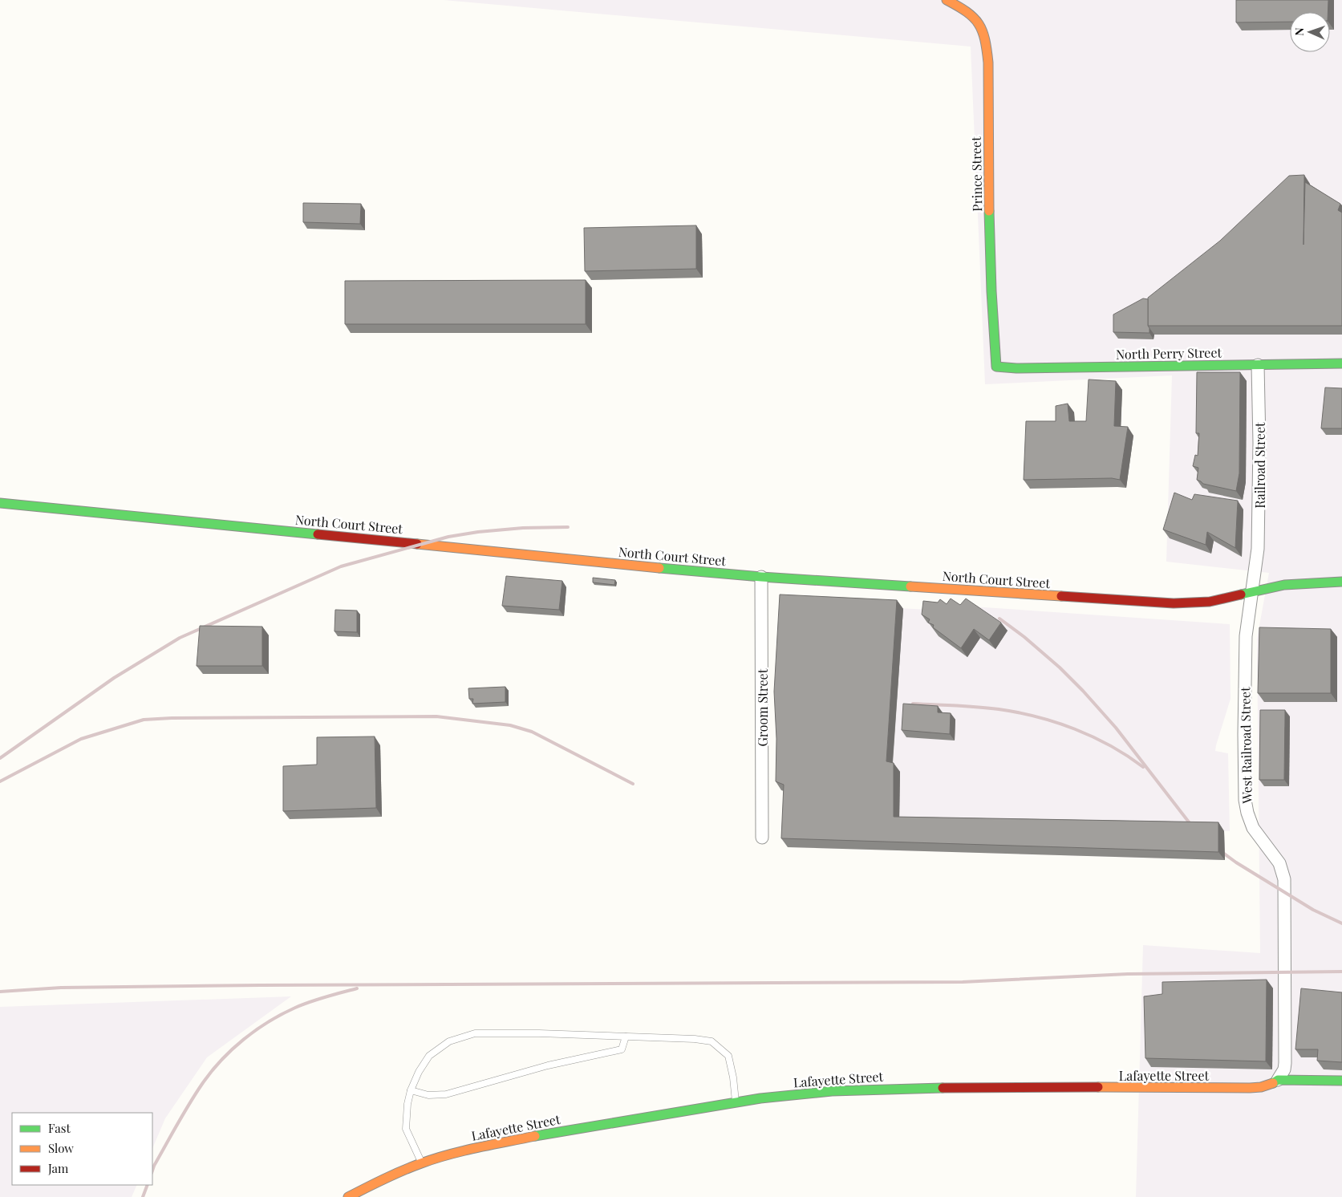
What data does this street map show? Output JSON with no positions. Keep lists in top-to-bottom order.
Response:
{
  "streets": {
    "street": [
      "Prince Street",
      "North Perry Street",
      "Railroad Street",
      "North Court Street",
      "Groom Street",
      "West Railroad Street",
      "Lafayette Street"
    ]
  },
  "crossings": [
    ["Prince Street", "North Perry Street"],
    ["North Perry Street", "Railroad Street"],
    ["Railroad Street", "North Court Street"],
    ["Railroad Street", "West Railroad Street"],
    ["North Court Street", "Groom Street"],
    ["North Court Street", "West Railroad Street"],
    ["West Railroad Street", "Lafayette Street"]
  ],
  "legend": ["Fast", "Slow", "Jam"],
  "north": "left"
}
